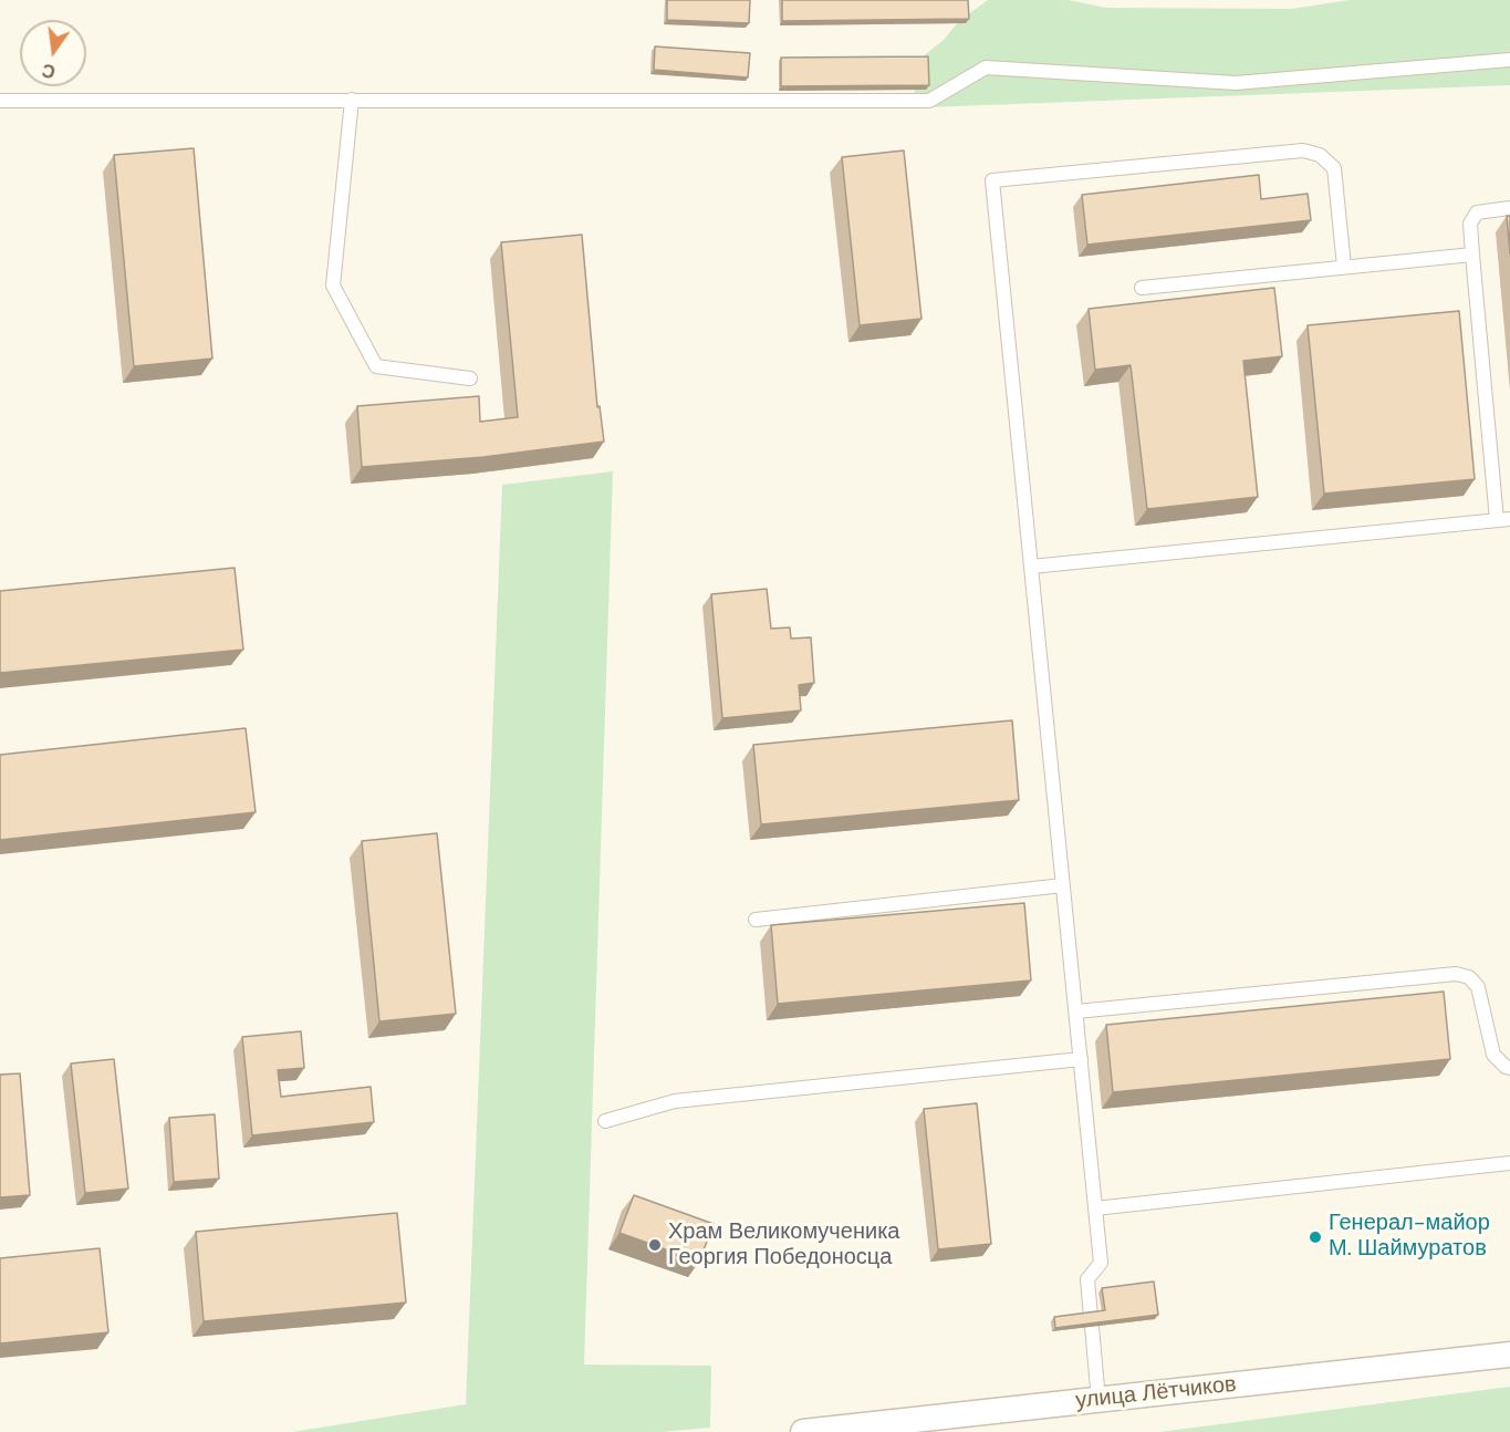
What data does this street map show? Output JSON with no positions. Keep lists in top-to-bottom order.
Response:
{
  "streets": {
    "street": ["улица Лётчиков"]
  },
  "places": ["Генерал-майор М. Шаймуратов", "Храм Великомученика Георгия Победоносца"],
  "north": "bottom"
}
